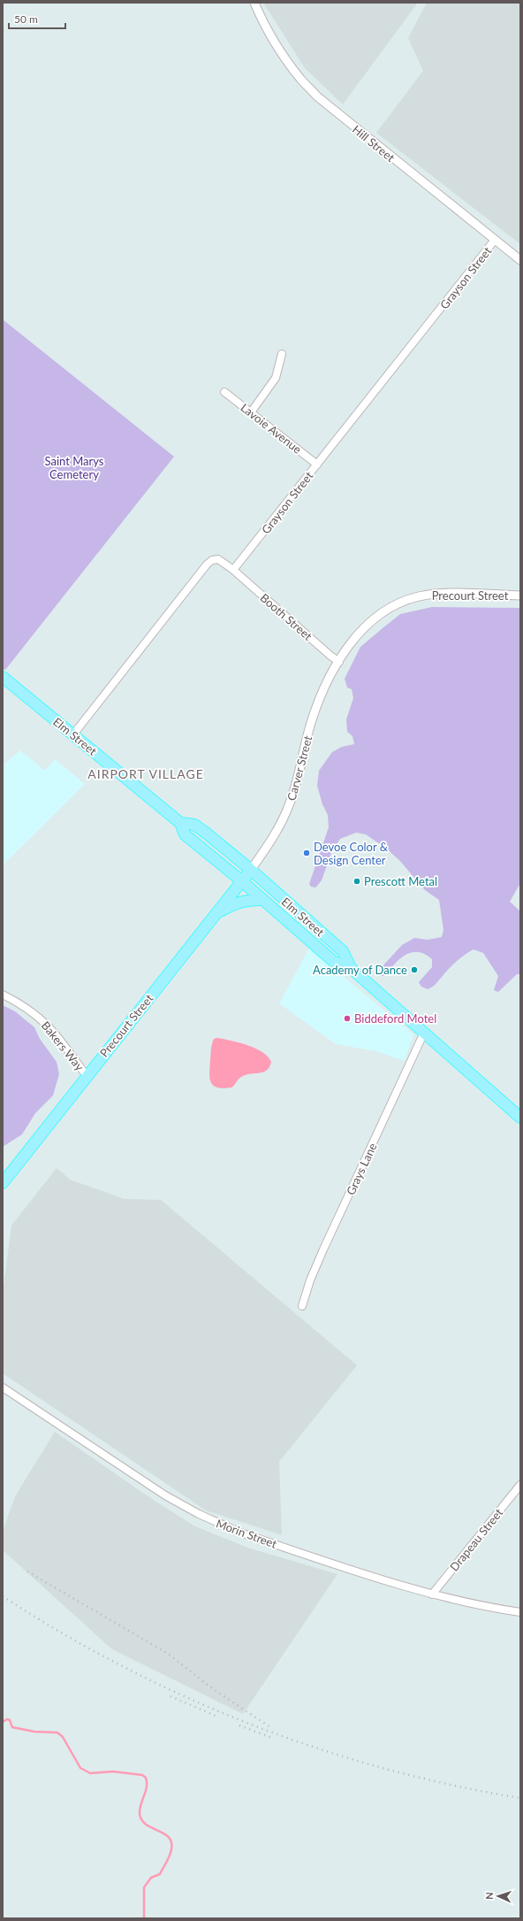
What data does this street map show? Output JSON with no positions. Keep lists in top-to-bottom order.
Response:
{
  "streets": {
    "main road": ["Precourt Street", "Elm Street"],
    "street": [
      "Hill Street",
      "Grayson Street",
      "Lavoie Avenue",
      "Booth Street",
      "Carver Street",
      "Bakers Way",
      "Grays Lane",
      "Morin Street",
      "Drapeau Street"
    ]
  },
  "crossings": [
    ["Hill Street", "Grayson Street"],
    ["Grayson Street", "Lavoie Avenue"],
    ["Grayson Street", "Booth Street"],
    ["Precourt Street", "Booth Street"],
    ["Precourt Street", "Elm Street"],
    ["Precourt Street", "Carver Street"],
    ["Precourt Street", "Bakers Way"],
    ["Booth Street", "Carver Street"],
    ["Elm Street", "Carver Street"],
    ["Elm Street", "Grays Lane"],
    ["Morin Street", "Drapeau Street"]
  ],
  "districts": ["AIRPORT VILLAGE"],
  "parks": ["Saint Marys Cemetery"],
  "places": [
    "Devoe Color & Design Center",
    "Prescott Metal",
    "Academy of Dance",
    "Biddeford Motel"
  ],
  "scale_bar": "50 m",
  "north": "left"
}
